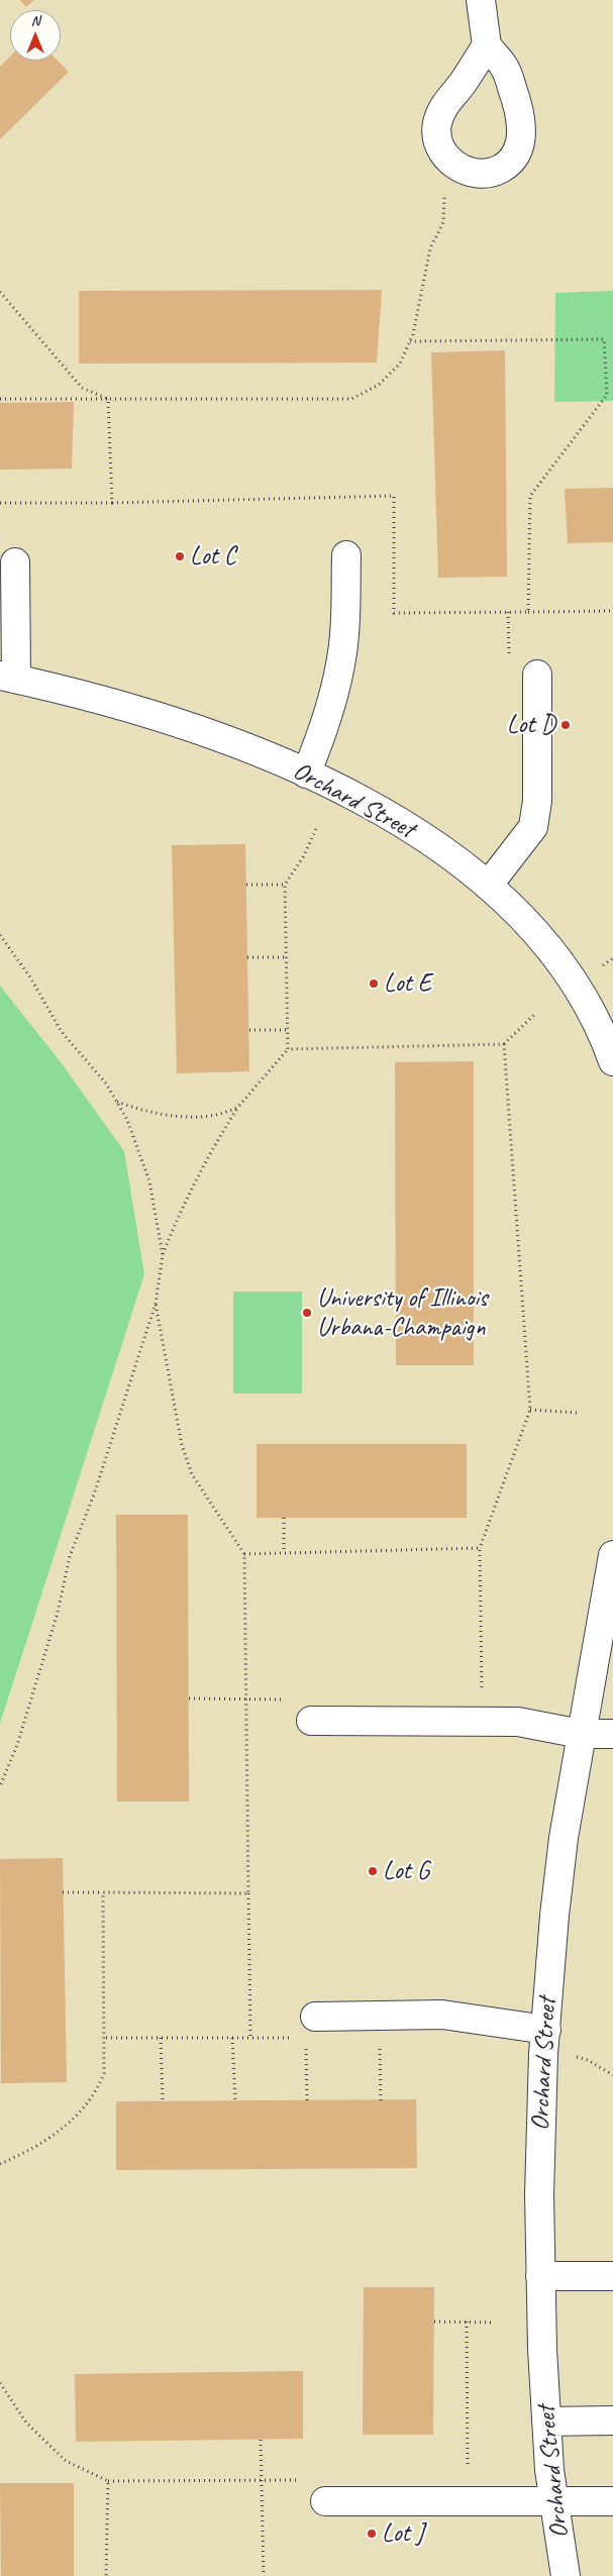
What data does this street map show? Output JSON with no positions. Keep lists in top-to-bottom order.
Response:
{
  "streets": {
    "street": ["Orchard Street"]
  },
  "places": [
    "Lot C",
    "Lot D",
    "Lot E",
    "University of Illinois Urbana-Champaign",
    "Lot G",
    "Lot J"
  ],
  "north": "top"
}
